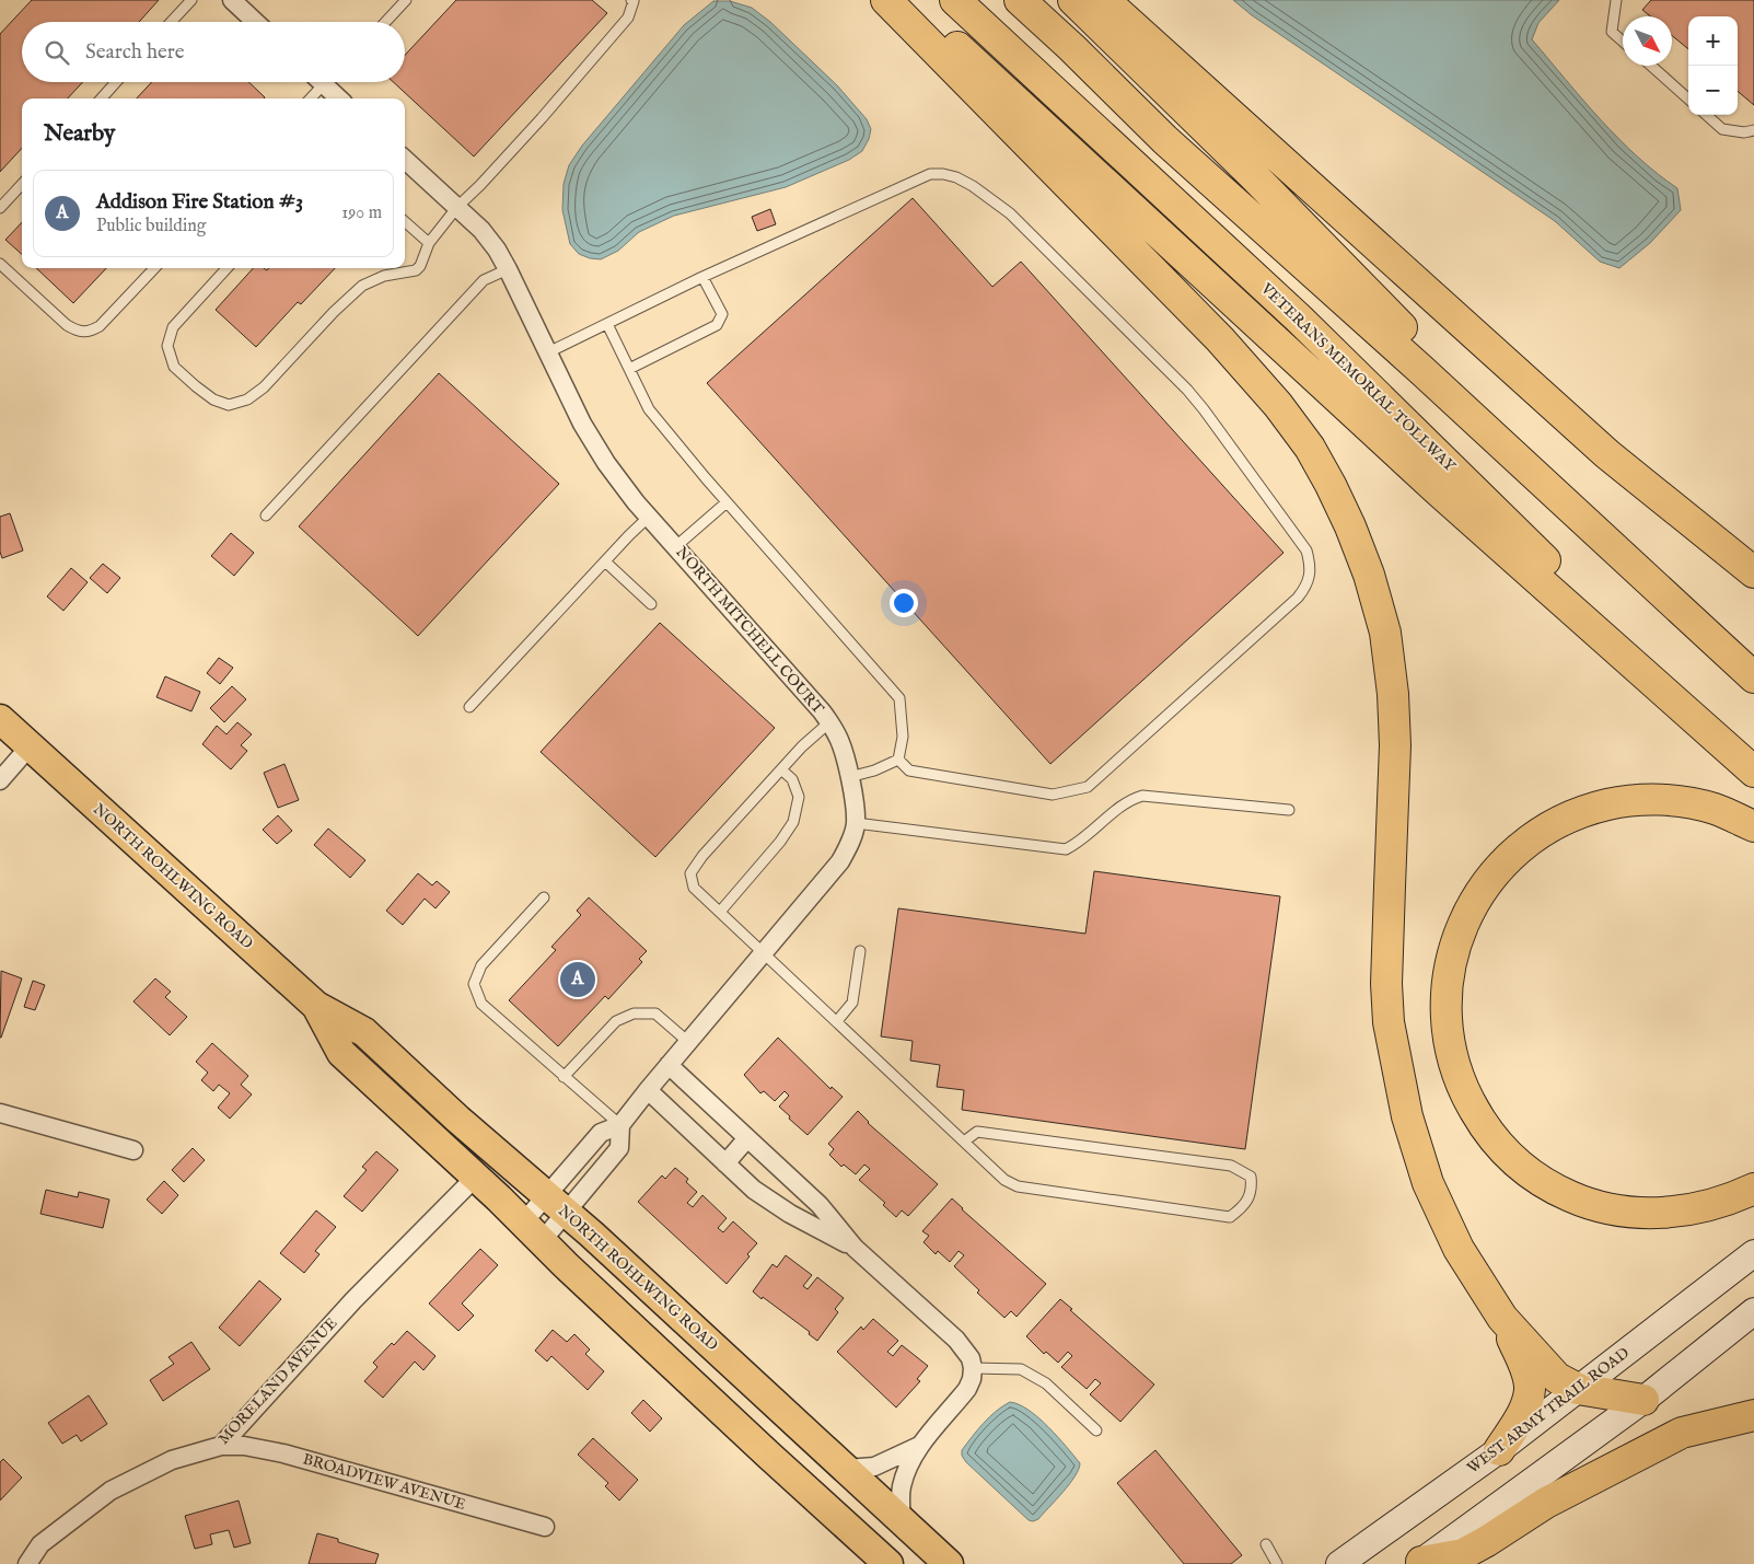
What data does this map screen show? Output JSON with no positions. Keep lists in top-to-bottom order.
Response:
{
  "streets": {
    "highway": ["VETERANS MEMORIAL TOLLWAY"],
    "main road": ["NORTH ROHLWING ROAD", "WEST ARMY TRAIL ROAD"],
    "street": ["NORTH MITCHELL COURT", "MORELAND AVENUE", "BROADVIEW AVENUE"]
  },
  "crossings": [
    ["NORTH MITCHELL COURT", "NORTH ROHLWING ROAD"],
    ["NORTH ROHLWING ROAD", "MORELAND AVENUE"],
    ["MORELAND AVENUE", "BROADVIEW AVENUE"]
  ],
  "north": "bottom right",
  "page": {
    "map_buttons": ["+", "−"],
    "search": "Search here",
    "heading": "Nearby",
    "list": [
      {
        "mark": "A",
        "name": "Addison Fire Station #3",
        "note": "Public building",
        "value": "190 m"
      }
    ],
    "pins": "A"
  }
}
